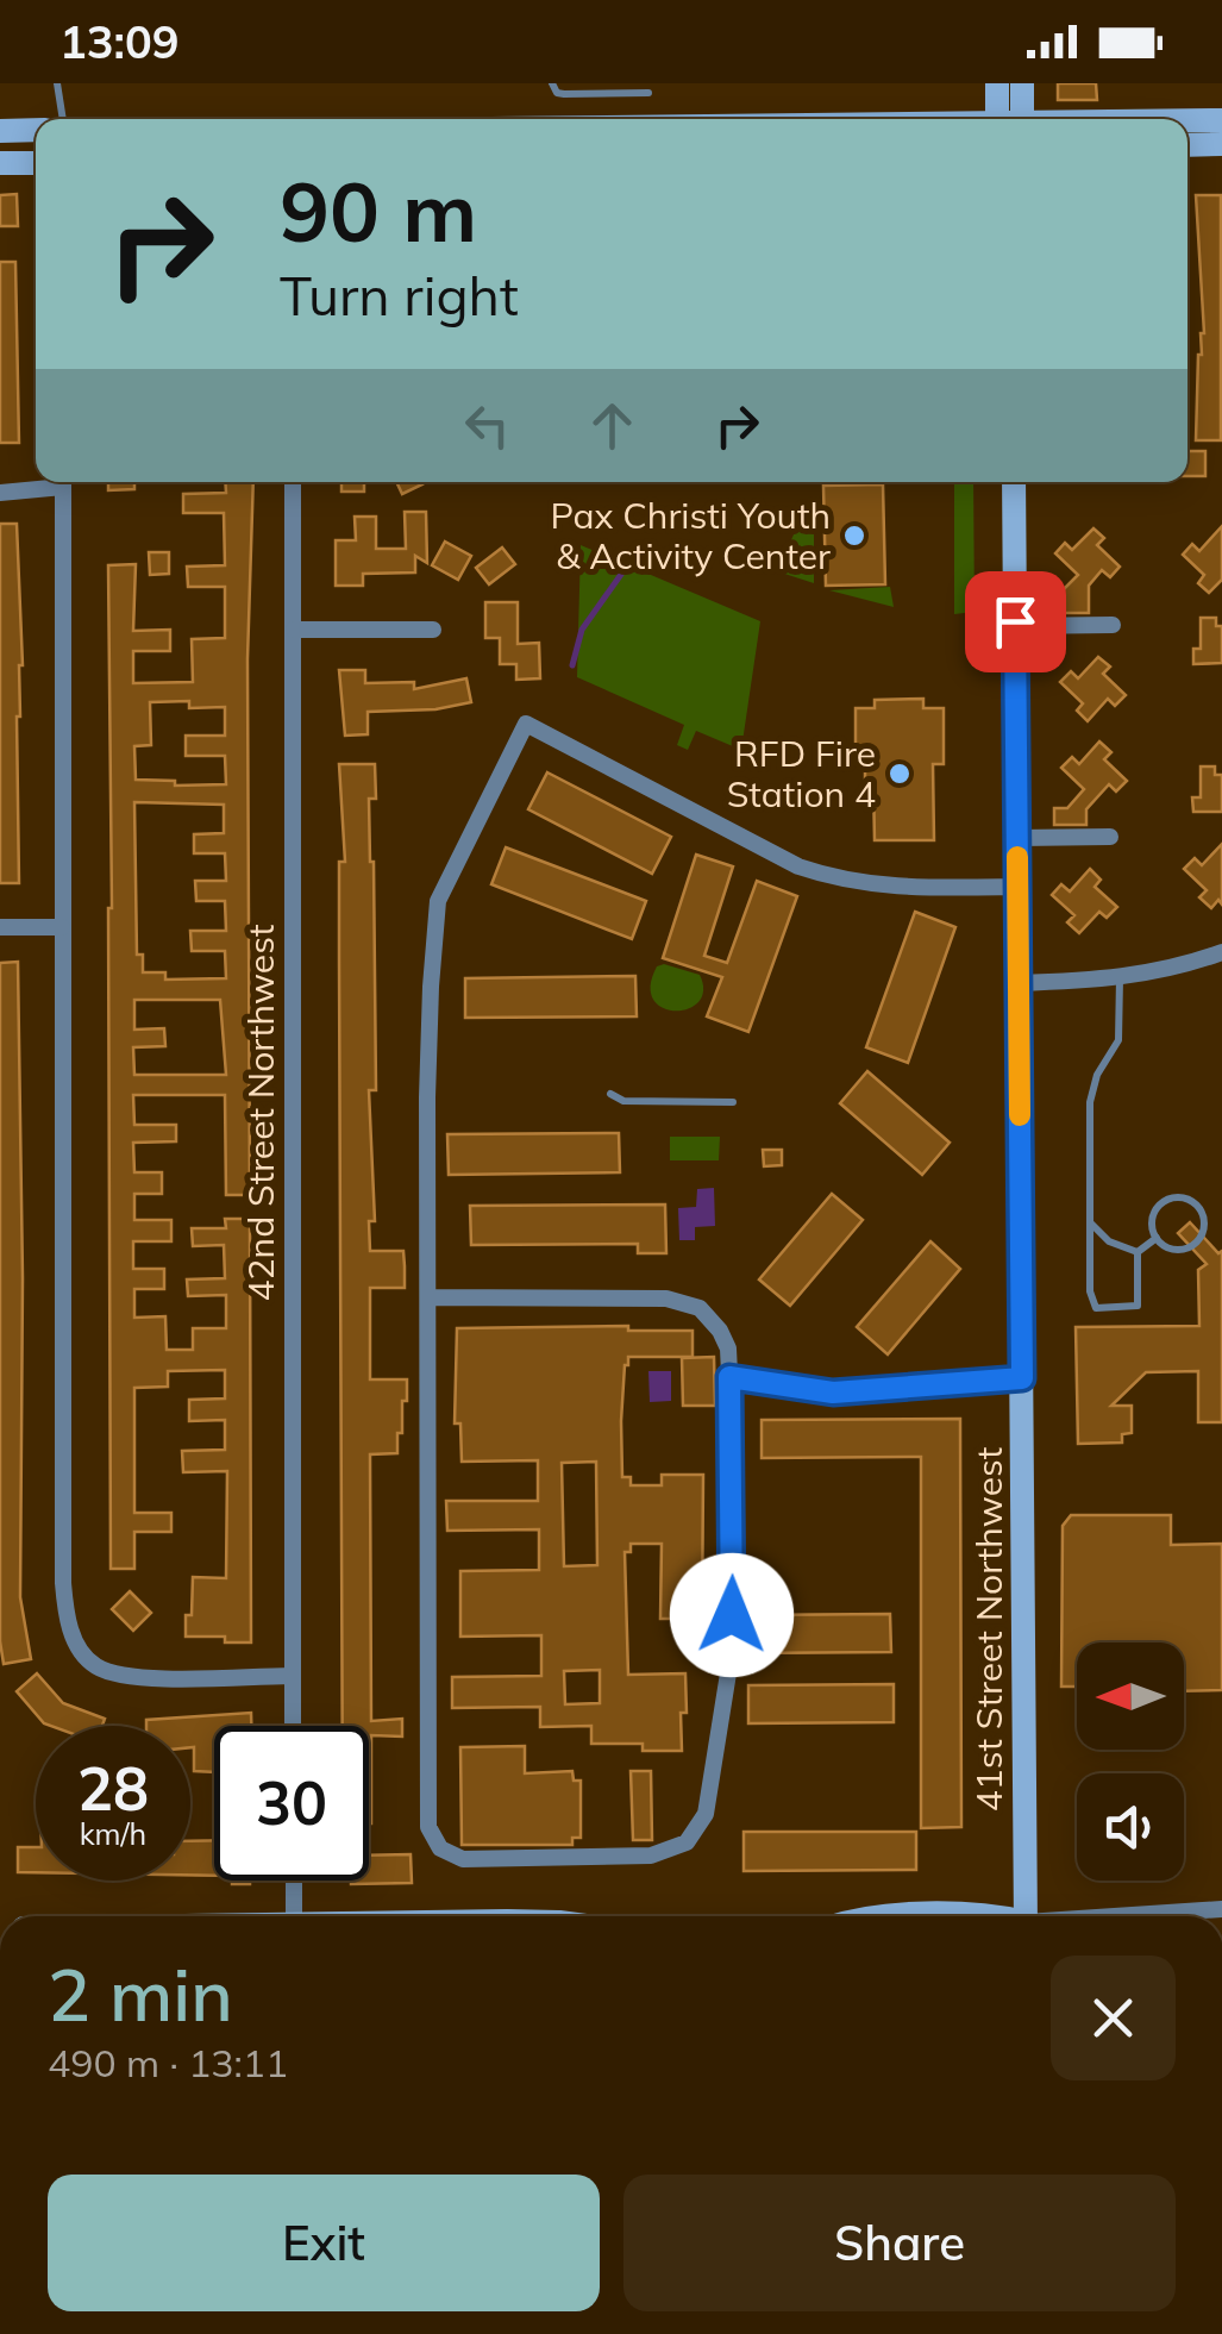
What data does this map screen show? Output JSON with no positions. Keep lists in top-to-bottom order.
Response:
{
  "streets": {
    "main road": ["41st Street Northwest"],
    "street": ["42nd Street Northwest"]
  },
  "places": ["Pax Christi Youth & Activity Center", "RFD Fire Station 4"],
  "north": "left",
  "page": {
    "status": "13:09",
    "turn": ["90 m", "Turn right"],
    "speed": "28 km/h",
    "limit": "30",
    "heading": ["2 min", "490 m · 13:11"],
    "buttons": ["Exit", "Share"]
  }
}
